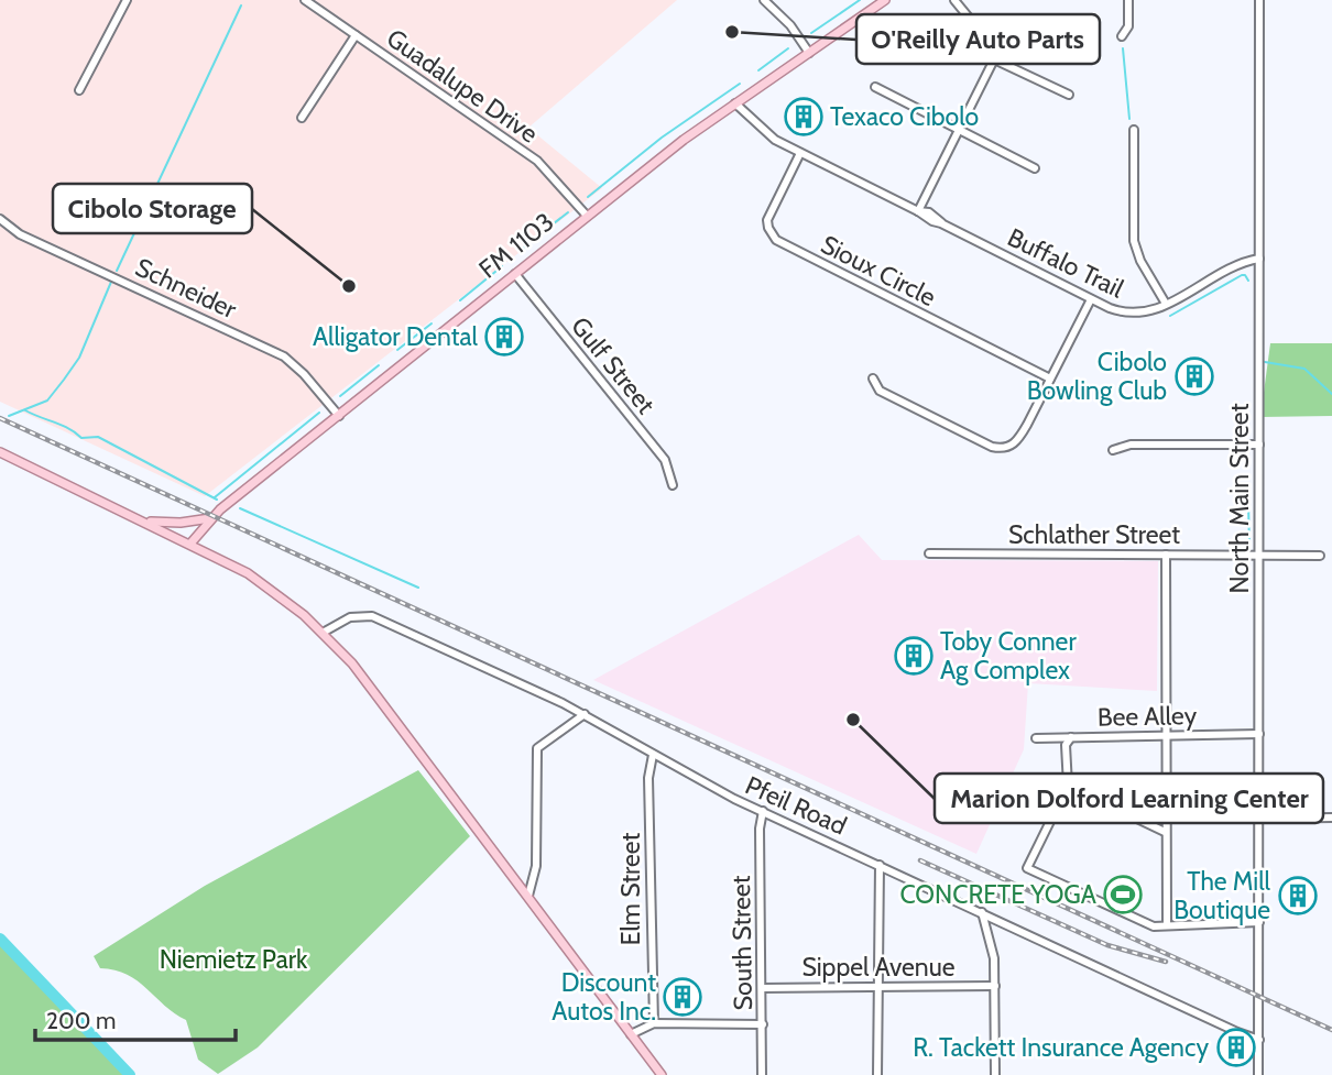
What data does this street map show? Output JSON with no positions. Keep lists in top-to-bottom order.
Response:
{
  "streets": {
    "main road": ["FM 1103"],
    "street": [
      "Guadalupe Drive",
      "Buffalo Trail",
      "Sioux Circle",
      "Schneider",
      "Gulf Street",
      "North Main Street",
      "Schlather Street",
      "Bee Alley",
      "Pfeil Road",
      "Elm Street",
      "South Street",
      "Sippel Avenue"
    ]
  },
  "crossings": [
    ["Guadalupe Drive", "FM 1103"],
    ["FM 1103", "Buffalo Trail"],
    ["FM 1103", "Schneider"],
    ["FM 1103", "Gulf Street"],
    ["Buffalo Trail", "Sioux Circle"],
    ["Buffalo Trail", "North Main Street"],
    ["North Main Street", "Schlather Street"],
    ["North Main Street", "Bee Alley"],
    ["North Main Street", "Pfeil Road"],
    ["Pfeil Road", "Elm Street"],
    ["Pfeil Road", "South Street"],
    ["South Street", "Sippel Avenue"]
  ],
  "parks": ["Niemietz Park"],
  "places": {
    "other": ["O'Reilly Auto Parts", "Cibolo Storage", "Marion Dolford Learning Center"],
    "building": [
      "Texaco Cibolo",
      "Alligator Dental",
      "Cibolo Bowling Club",
      "Toby Conner Ag Complex",
      "The Mill Boutique",
      "Discount Autos Inc.",
      "R. Tackett Insurance Agency"
    ],
    "sports": ["CONCRETE YOGA"]
  },
  "scale_bar": "200 m"
}
